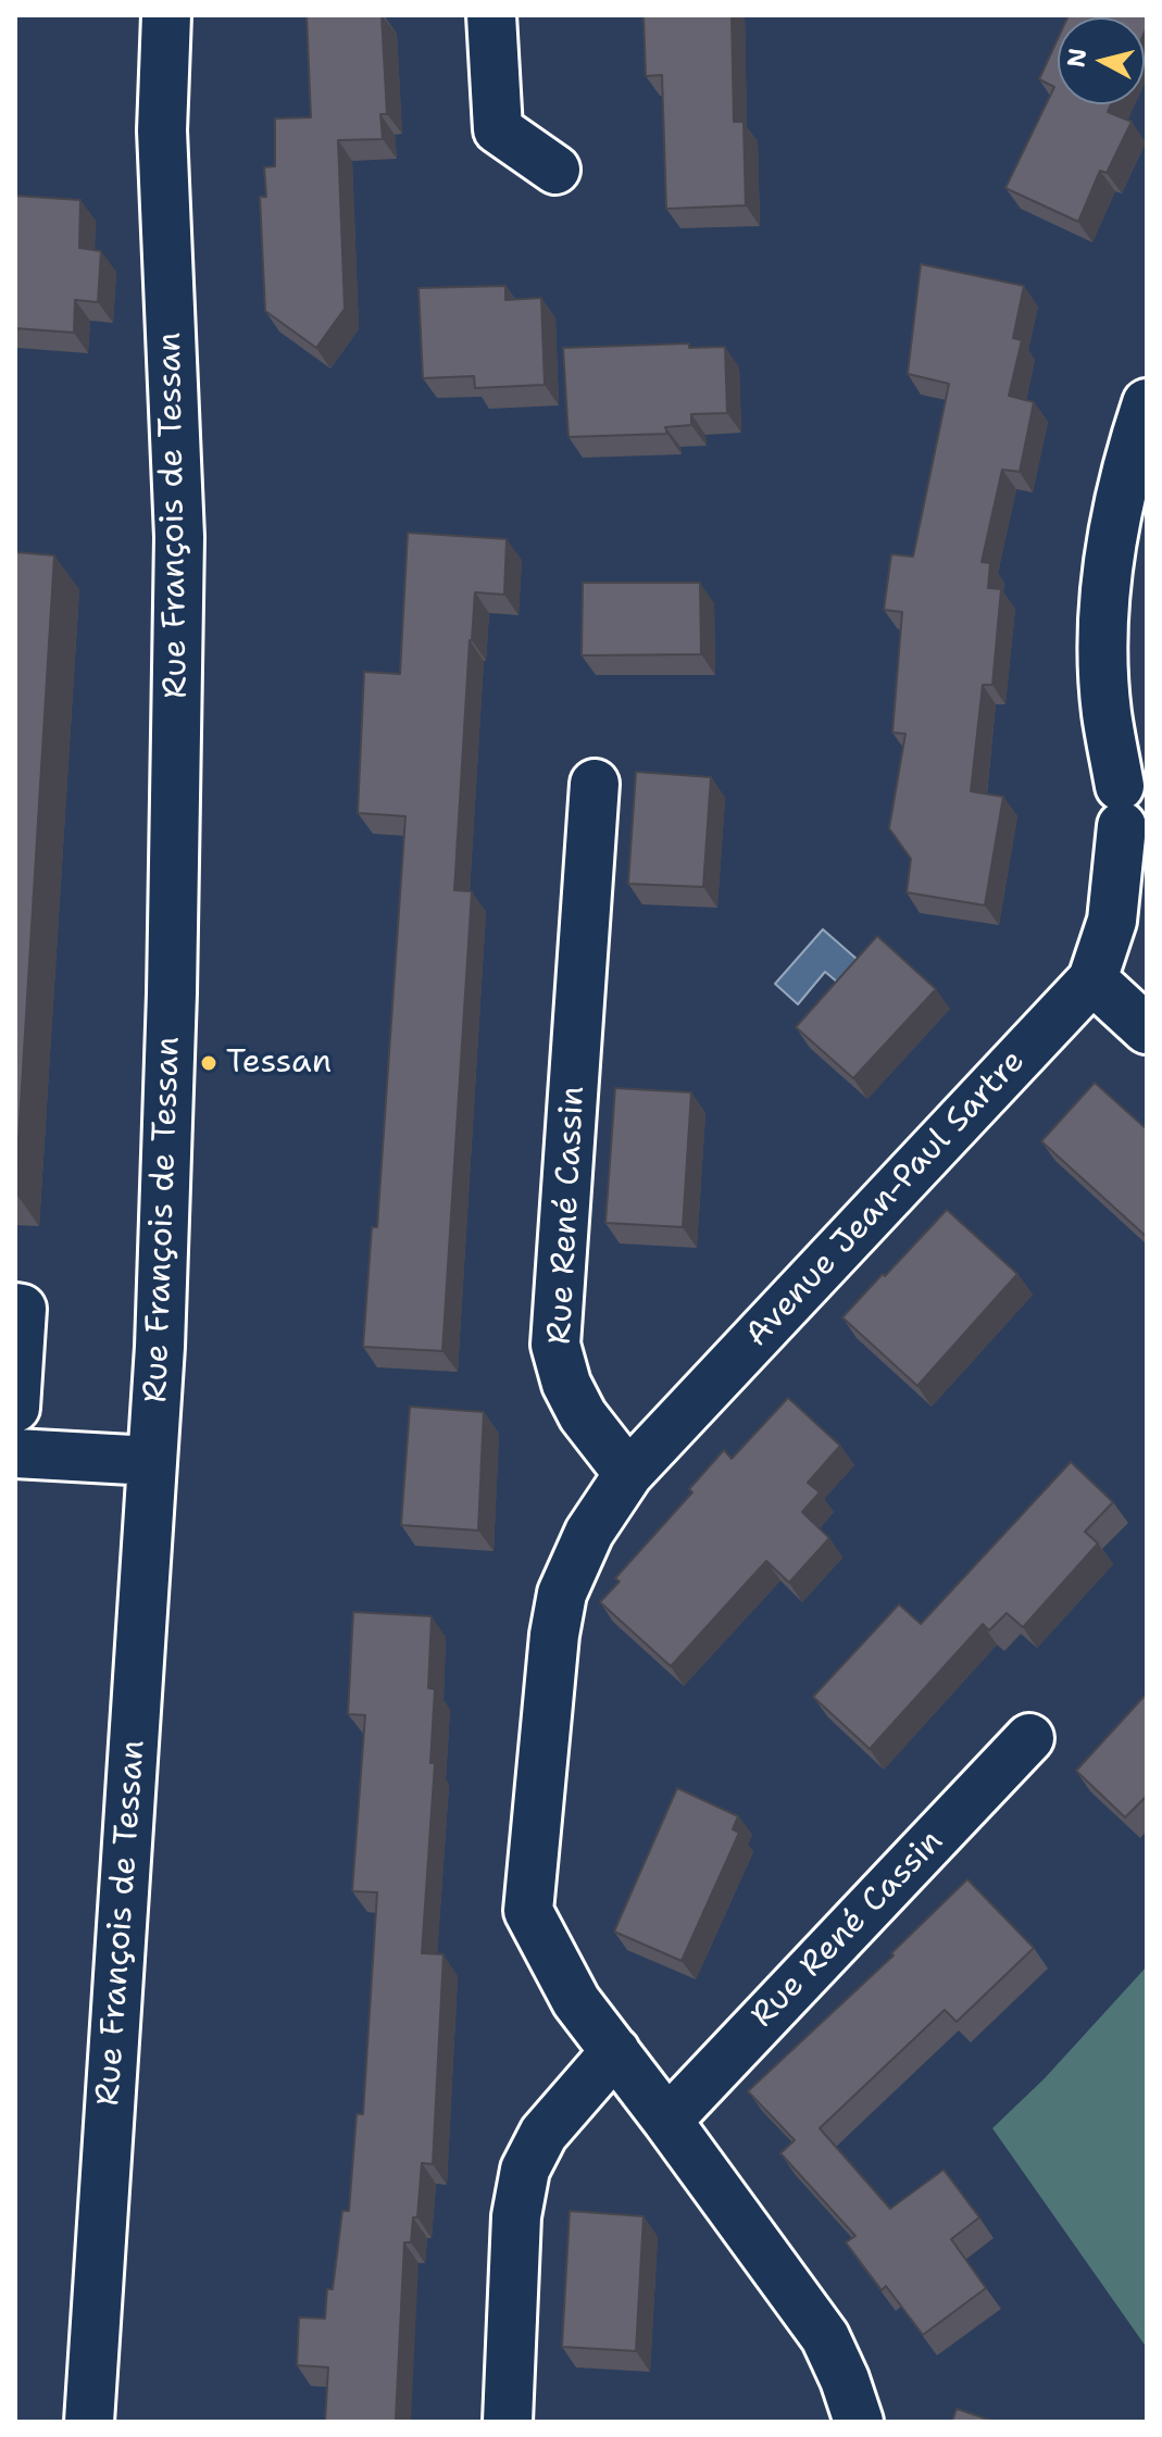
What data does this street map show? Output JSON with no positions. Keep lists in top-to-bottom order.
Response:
{
  "streets": {
    "street": ["Rue François de Tessan", "Avenue Jean-Paul Sartre", "Rue René Cassin"]
  },
  "crossings": [
    ["Avenue Jean-Paul Sartre", "Rue René Cassin"]
  ],
  "places": ["Tessan"],
  "north": "left"
}
